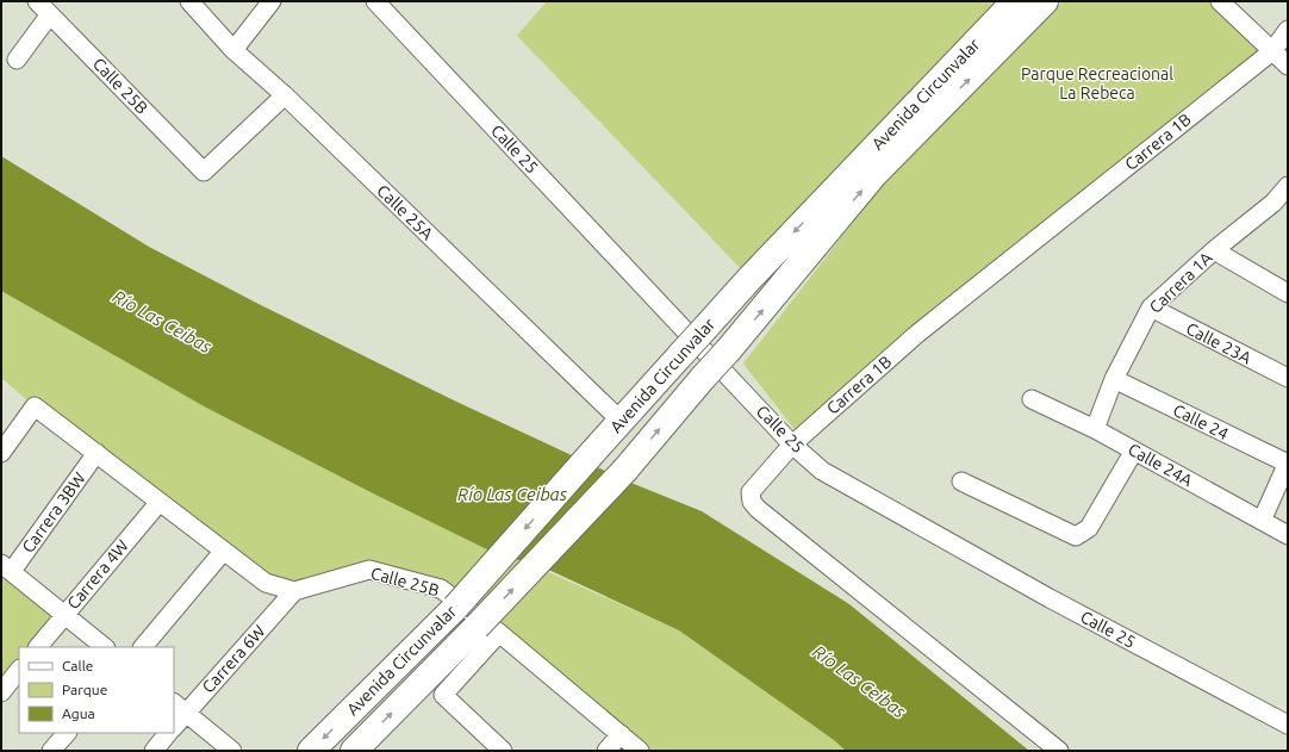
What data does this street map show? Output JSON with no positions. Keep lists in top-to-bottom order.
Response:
{
  "streets": {
    "main road": ["Avenida Circunvalar"],
    "street": [
      "Calle 25B",
      "Carrera 1B",
      "Calle 25",
      "Calle 25A",
      "Carrera 1A",
      "Calle 23A",
      "Calle 24",
      "Calle 24A",
      "Carrera 3BW",
      "Carrera 4W",
      "Carrera 6W"
    ]
  },
  "crossings": [
    ["Calle 25B", "Avenida Circunvalar"],
    ["Calle 25B", "Calle 25A"],
    ["Calle 25B", "Carrera 6W"],
    ["Avenida Circunvalar", "Calle 25A"],
    ["Carrera 1B", "Calle 25"],
    ["Carrera 1A", "Calle 23A"],
    ["Carrera 1A", "Calle 24"],
    ["Carrera 1A", "Calle 24A"]
  ],
  "water": ["Río Las Ceibas"],
  "parks": ["Parque Recreacional La Rebeca"],
  "legend": ["Calle", "Parque", "Agua"]
}
